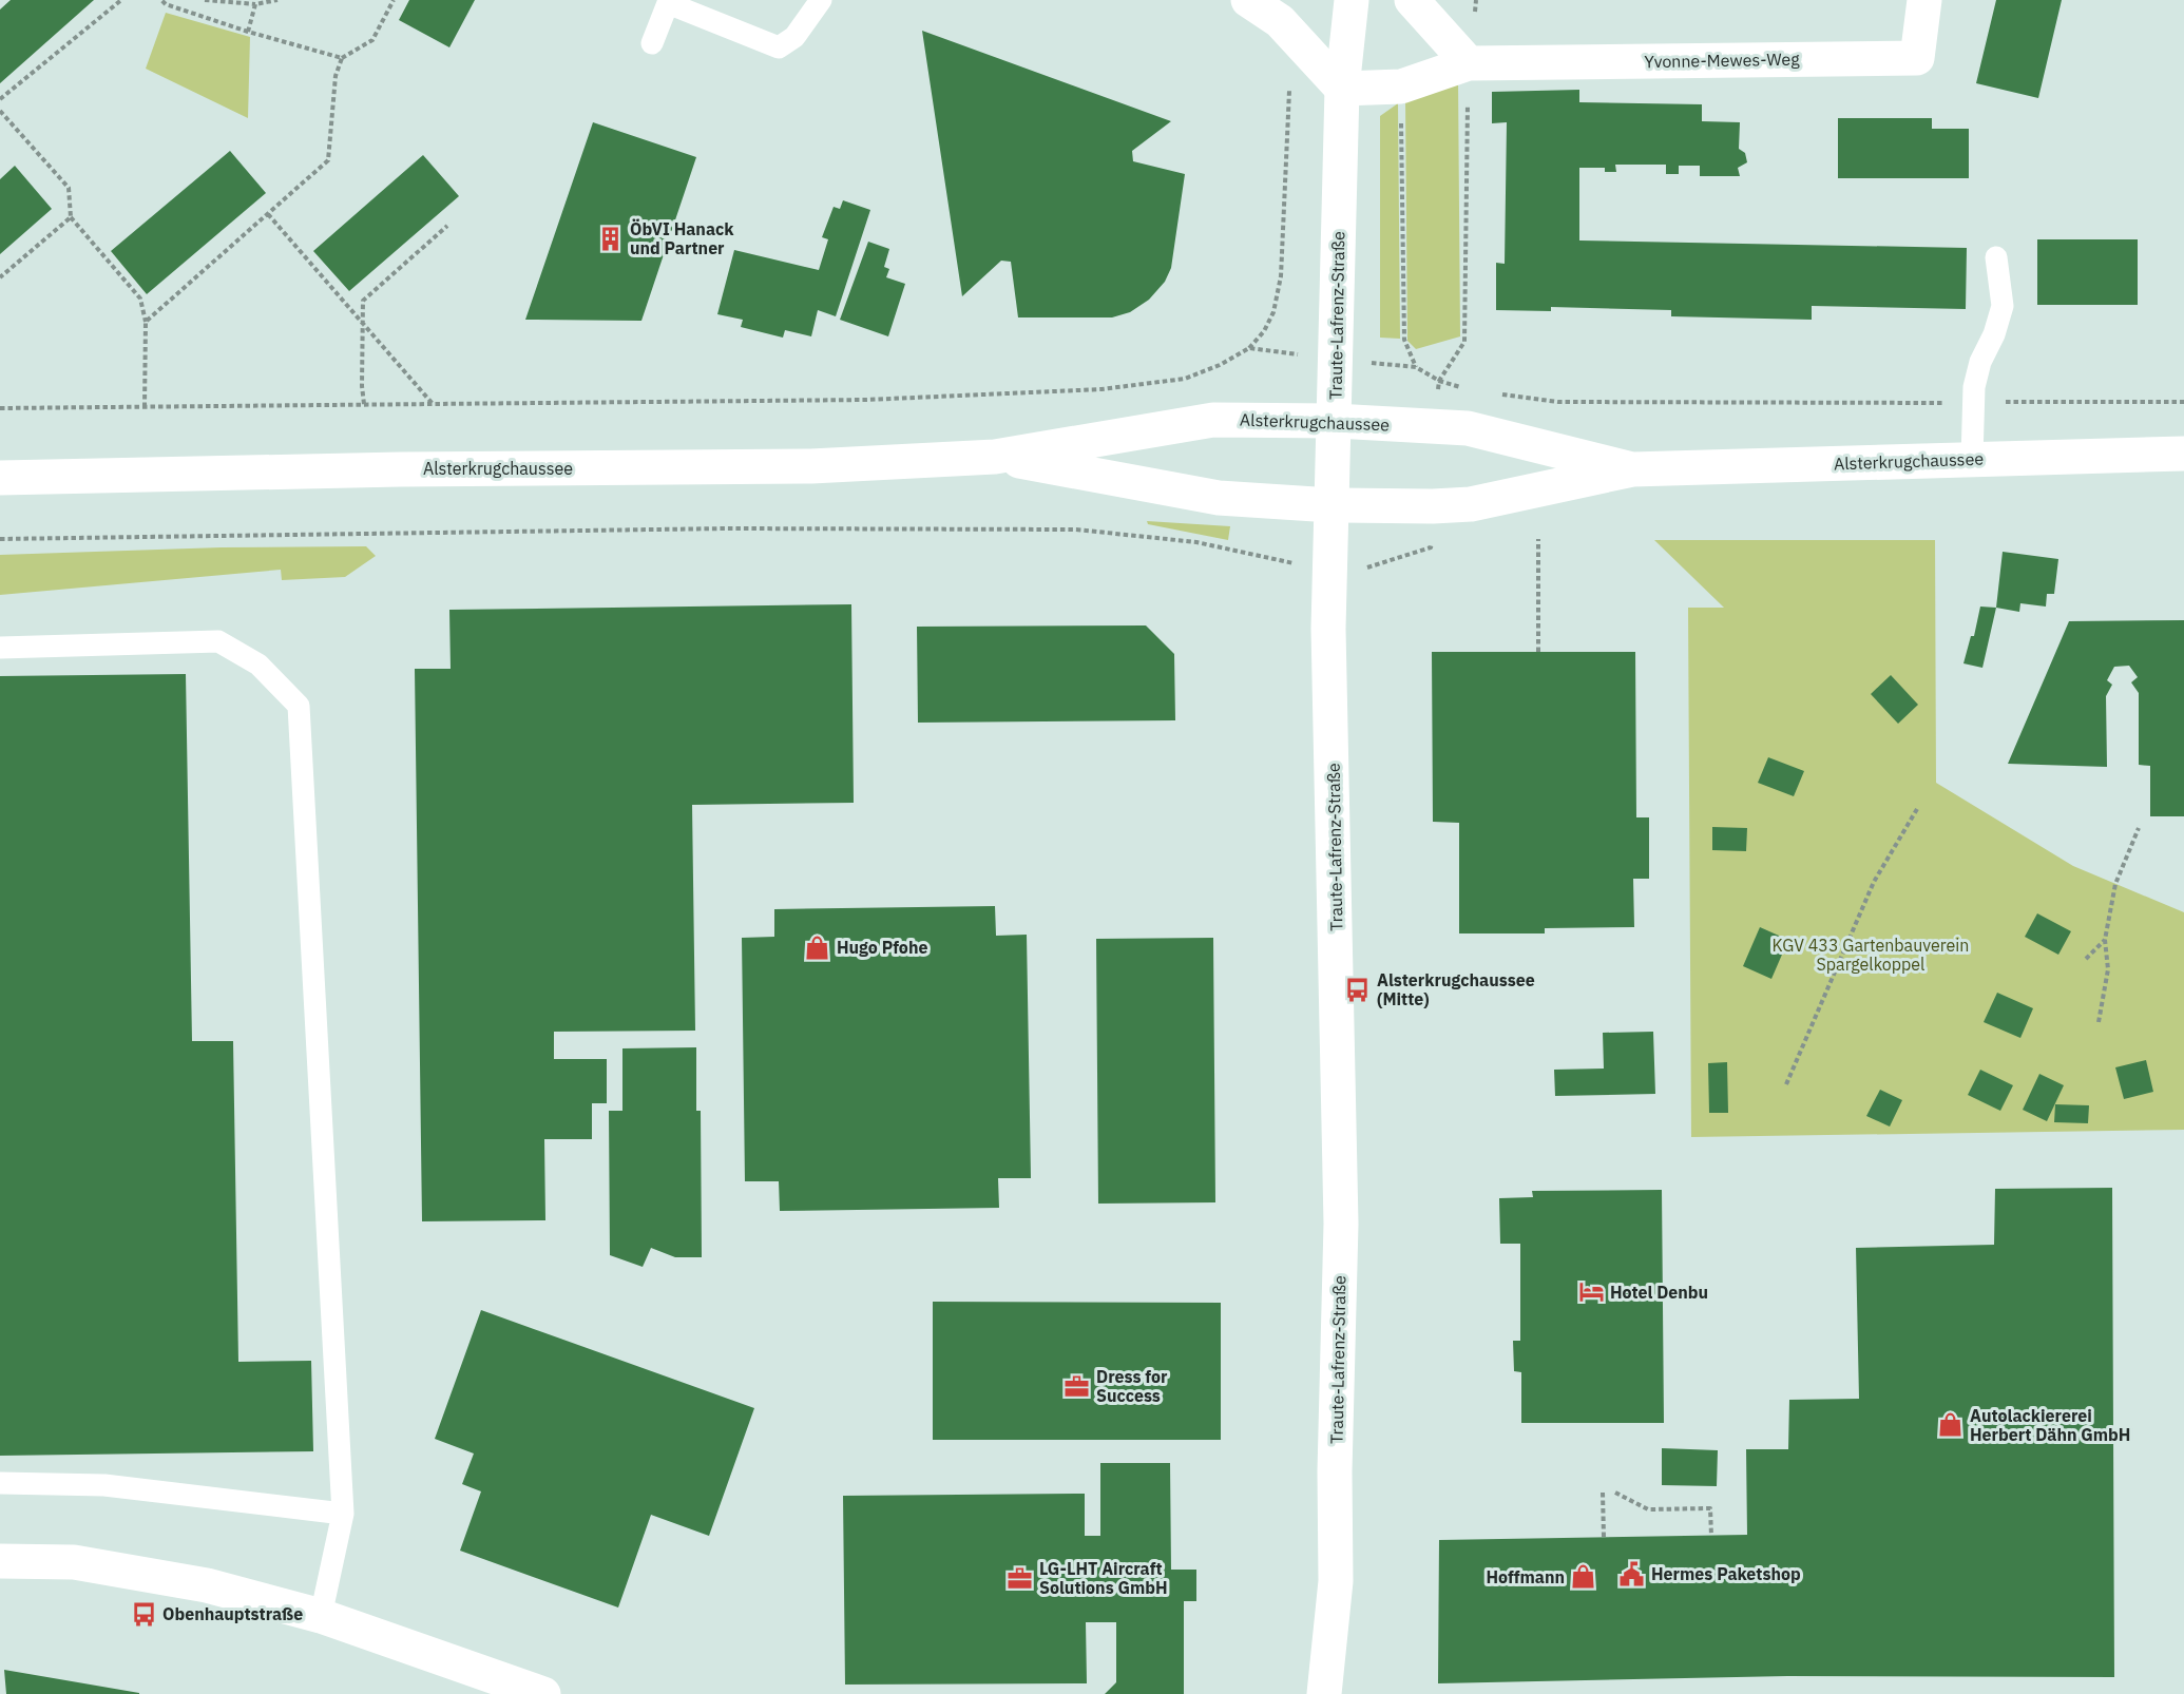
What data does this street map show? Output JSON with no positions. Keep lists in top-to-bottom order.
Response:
{
  "streets": {
    "main road": ["Yvonne-Mewes-Weg", "Traute-Lafrenz-Straße", "Alsterkrugchaussee"]
  },
  "crossings": [
    ["Yvonne-Mewes-Weg", "Traute-Lafrenz-Straße"],
    ["Traute-Lafrenz-Straße", "Alsterkrugchaussee"]
  ],
  "parks": ["KGV 433 Gartenbauverein Spargelkoppel"],
  "places": {
    "building": ["ÖbVI Hanack und Partner"],
    "shop": ["Hugo Pfohe", "Autolackiererei Herbert Dähn GmbH", "Hoffmann"],
    "bus stop": ["Alsterkrugchaussee (Mitte)", "Obenhauptstraße"],
    "hotel": ["Hotel Denbu"],
    "office": ["Dress for Success", "LG-LHT Aircraft Solutions GmbH"],
    "public building": ["Hermes Paketshop"]
  }
}
